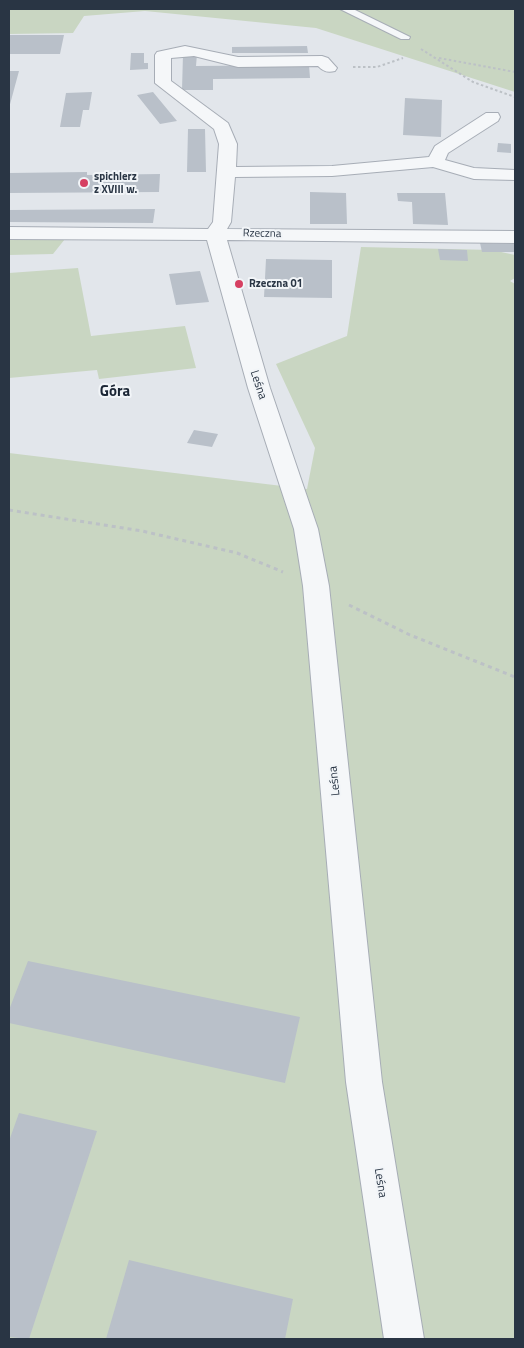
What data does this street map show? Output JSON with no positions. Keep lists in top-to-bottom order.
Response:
{
  "streets": {
    "street": ["Rzeczna", "Leśna"]
  },
  "crossings": [
    ["Rzeczna", "Leśna"]
  ],
  "districts": ["Góra"],
  "places": ["spichlerz z XVIII w.", "Rzeczna 01"]
}
